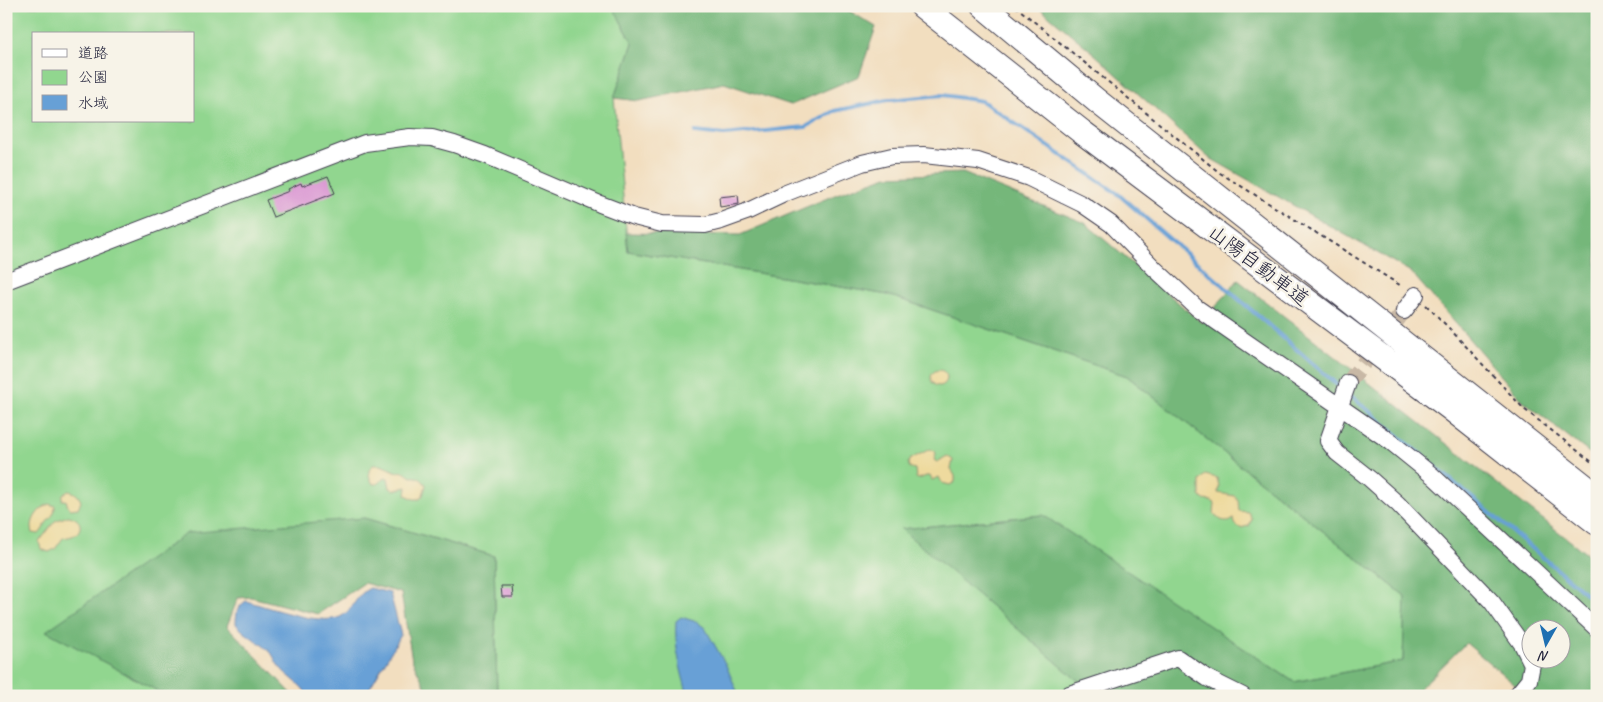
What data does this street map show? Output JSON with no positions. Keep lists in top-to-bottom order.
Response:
{
  "streets": {
    "highway": ["山陽自動車道"]
  },
  "legend": ["道路", "公園", "水域"],
  "north": "bottom"
}
